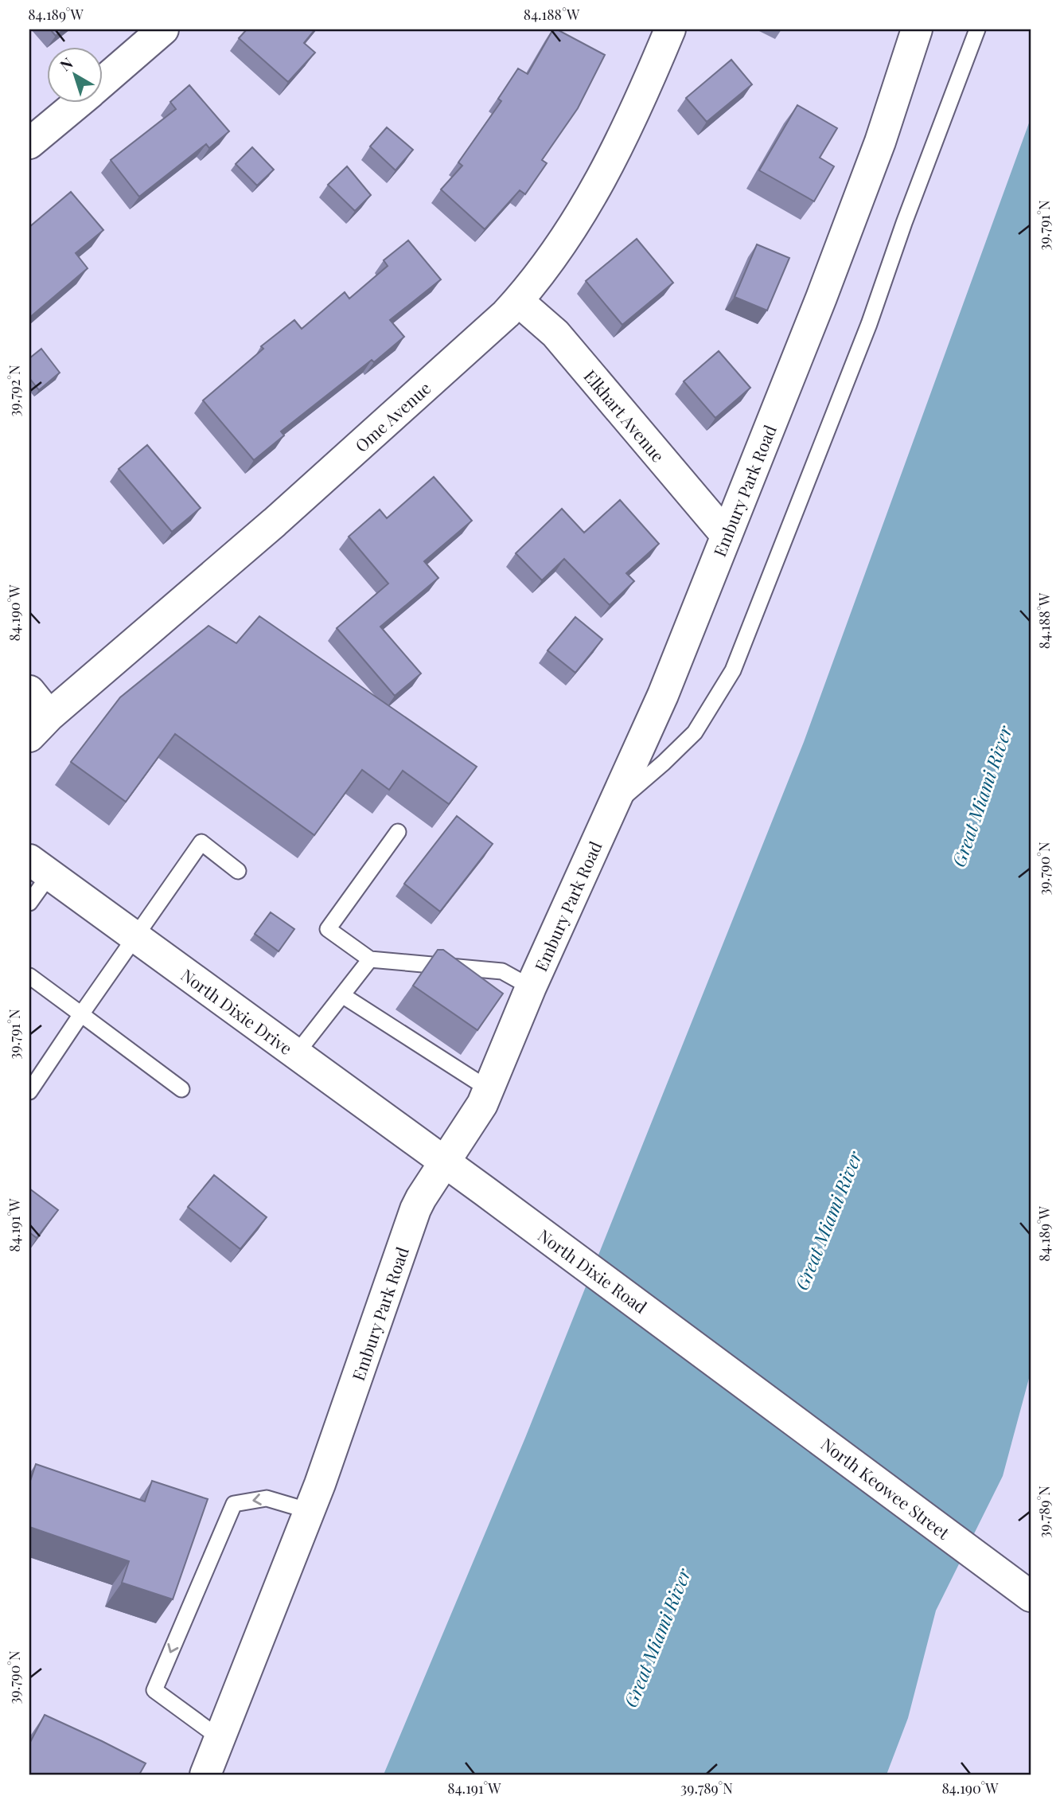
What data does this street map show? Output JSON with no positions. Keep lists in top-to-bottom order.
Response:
{
  "streets": {
    "street": [
      "Elkhart Avenue",
      "Ome Avenue",
      "Embury Park Road",
      "North Dixie Drive",
      "North Dixie Road",
      "North Keowee Street"
    ]
  },
  "crossings": [
    ["Elkhart Avenue", "Ome Avenue"],
    ["Elkhart Avenue", "Embury Park Road"],
    ["Embury Park Road", "North Dixie Drive"],
    ["Embury Park Road", "North Dixie Road"],
    ["North Dixie Drive", "North Dixie Road"],
    ["North Dixie Road", "North Keowee Street"]
  ],
  "water": ["Great Miami River"],
  "north": "top left",
  "coordinates": [
    "84.189°W",
    "84.188°W",
    "39.791°N",
    "39.792°N",
    "84.190°W",
    "39.790°N",
    "84.191°W",
    "39.789°N"
  ]
}
